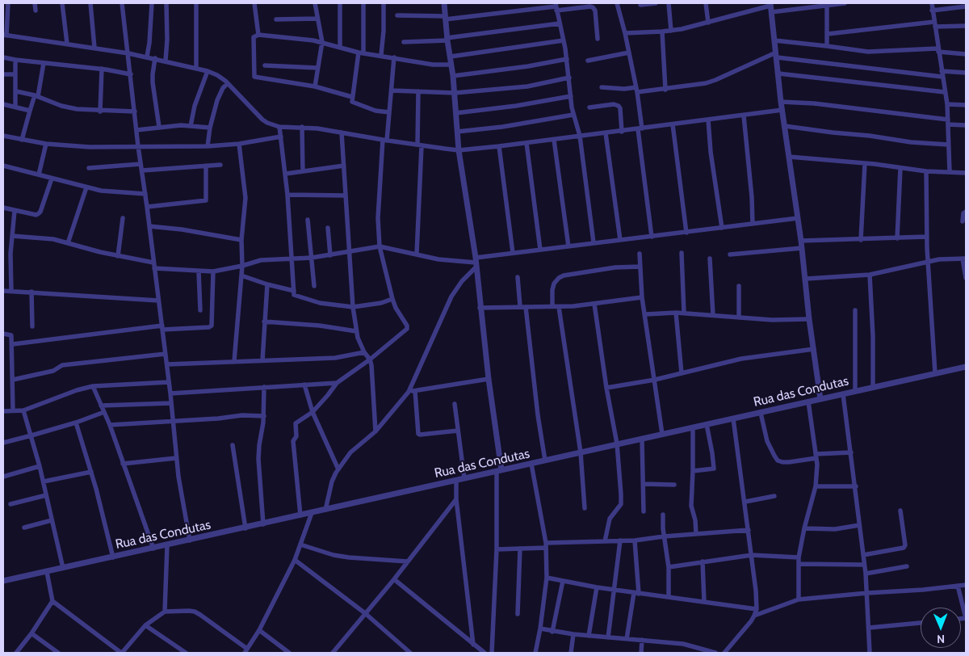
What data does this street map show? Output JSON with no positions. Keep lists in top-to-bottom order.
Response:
{
  "streets": {
    "street": ["Rua das Condutas"]
  },
  "north": "bottom"
}
